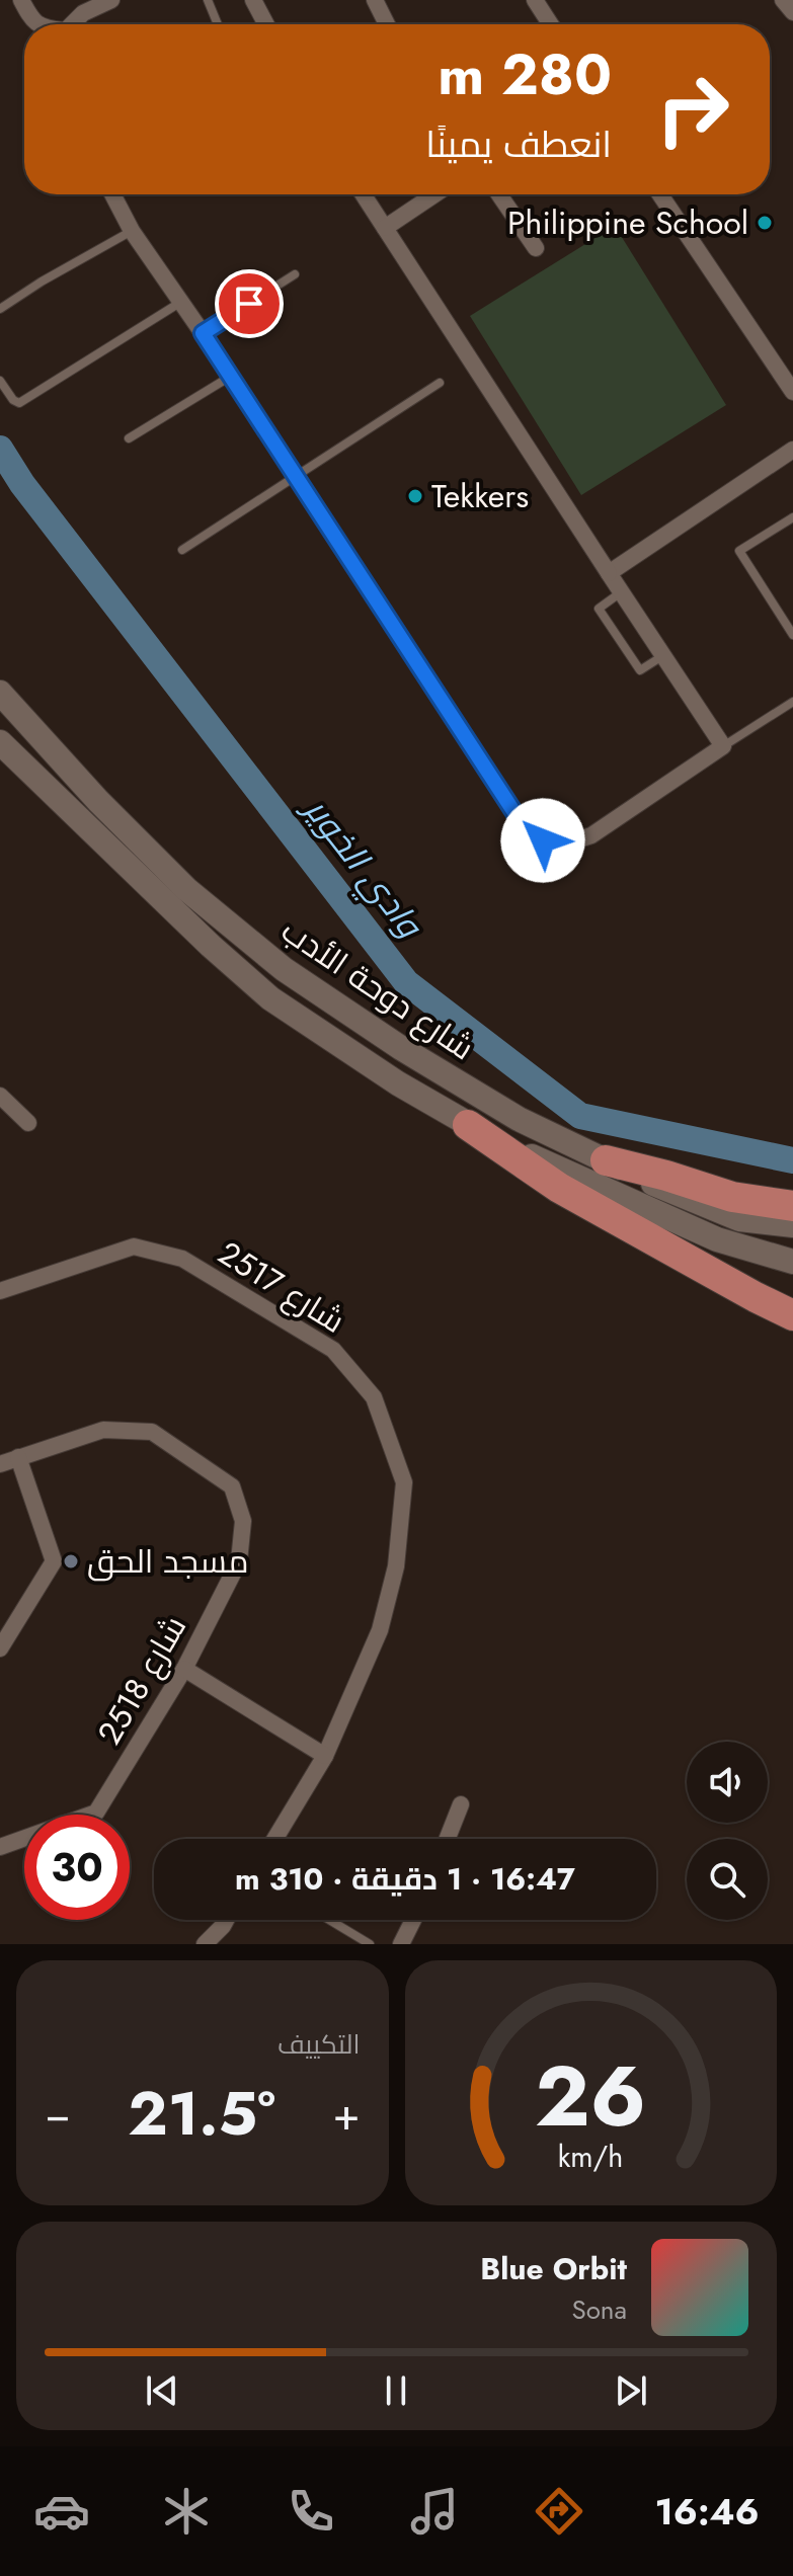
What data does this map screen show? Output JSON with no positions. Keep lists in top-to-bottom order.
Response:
{
  "streets": {
    "main road": ["شارع دوحة الأدب"],
    "street": ["2517 شارع", "2518 شارع"]
  },
  "water": ["وادي الخوير"],
  "places": ["Philippine School", "Tekkers", "مسجد الحق"],
  "page": {
    "turn": ["280 m", "انعطف يمينًا"],
    "limit": "30",
    "trip": "16:47 · 1 دقيقة · 310 m",
    "tile": "التكييف",
    "heat": ["−", "21.5°", "+"],
    "song": ["Blue Orbit", "Sona"],
    "tabs": "16:46",
    "gauge": ["26", "km/h"]
  }
}
